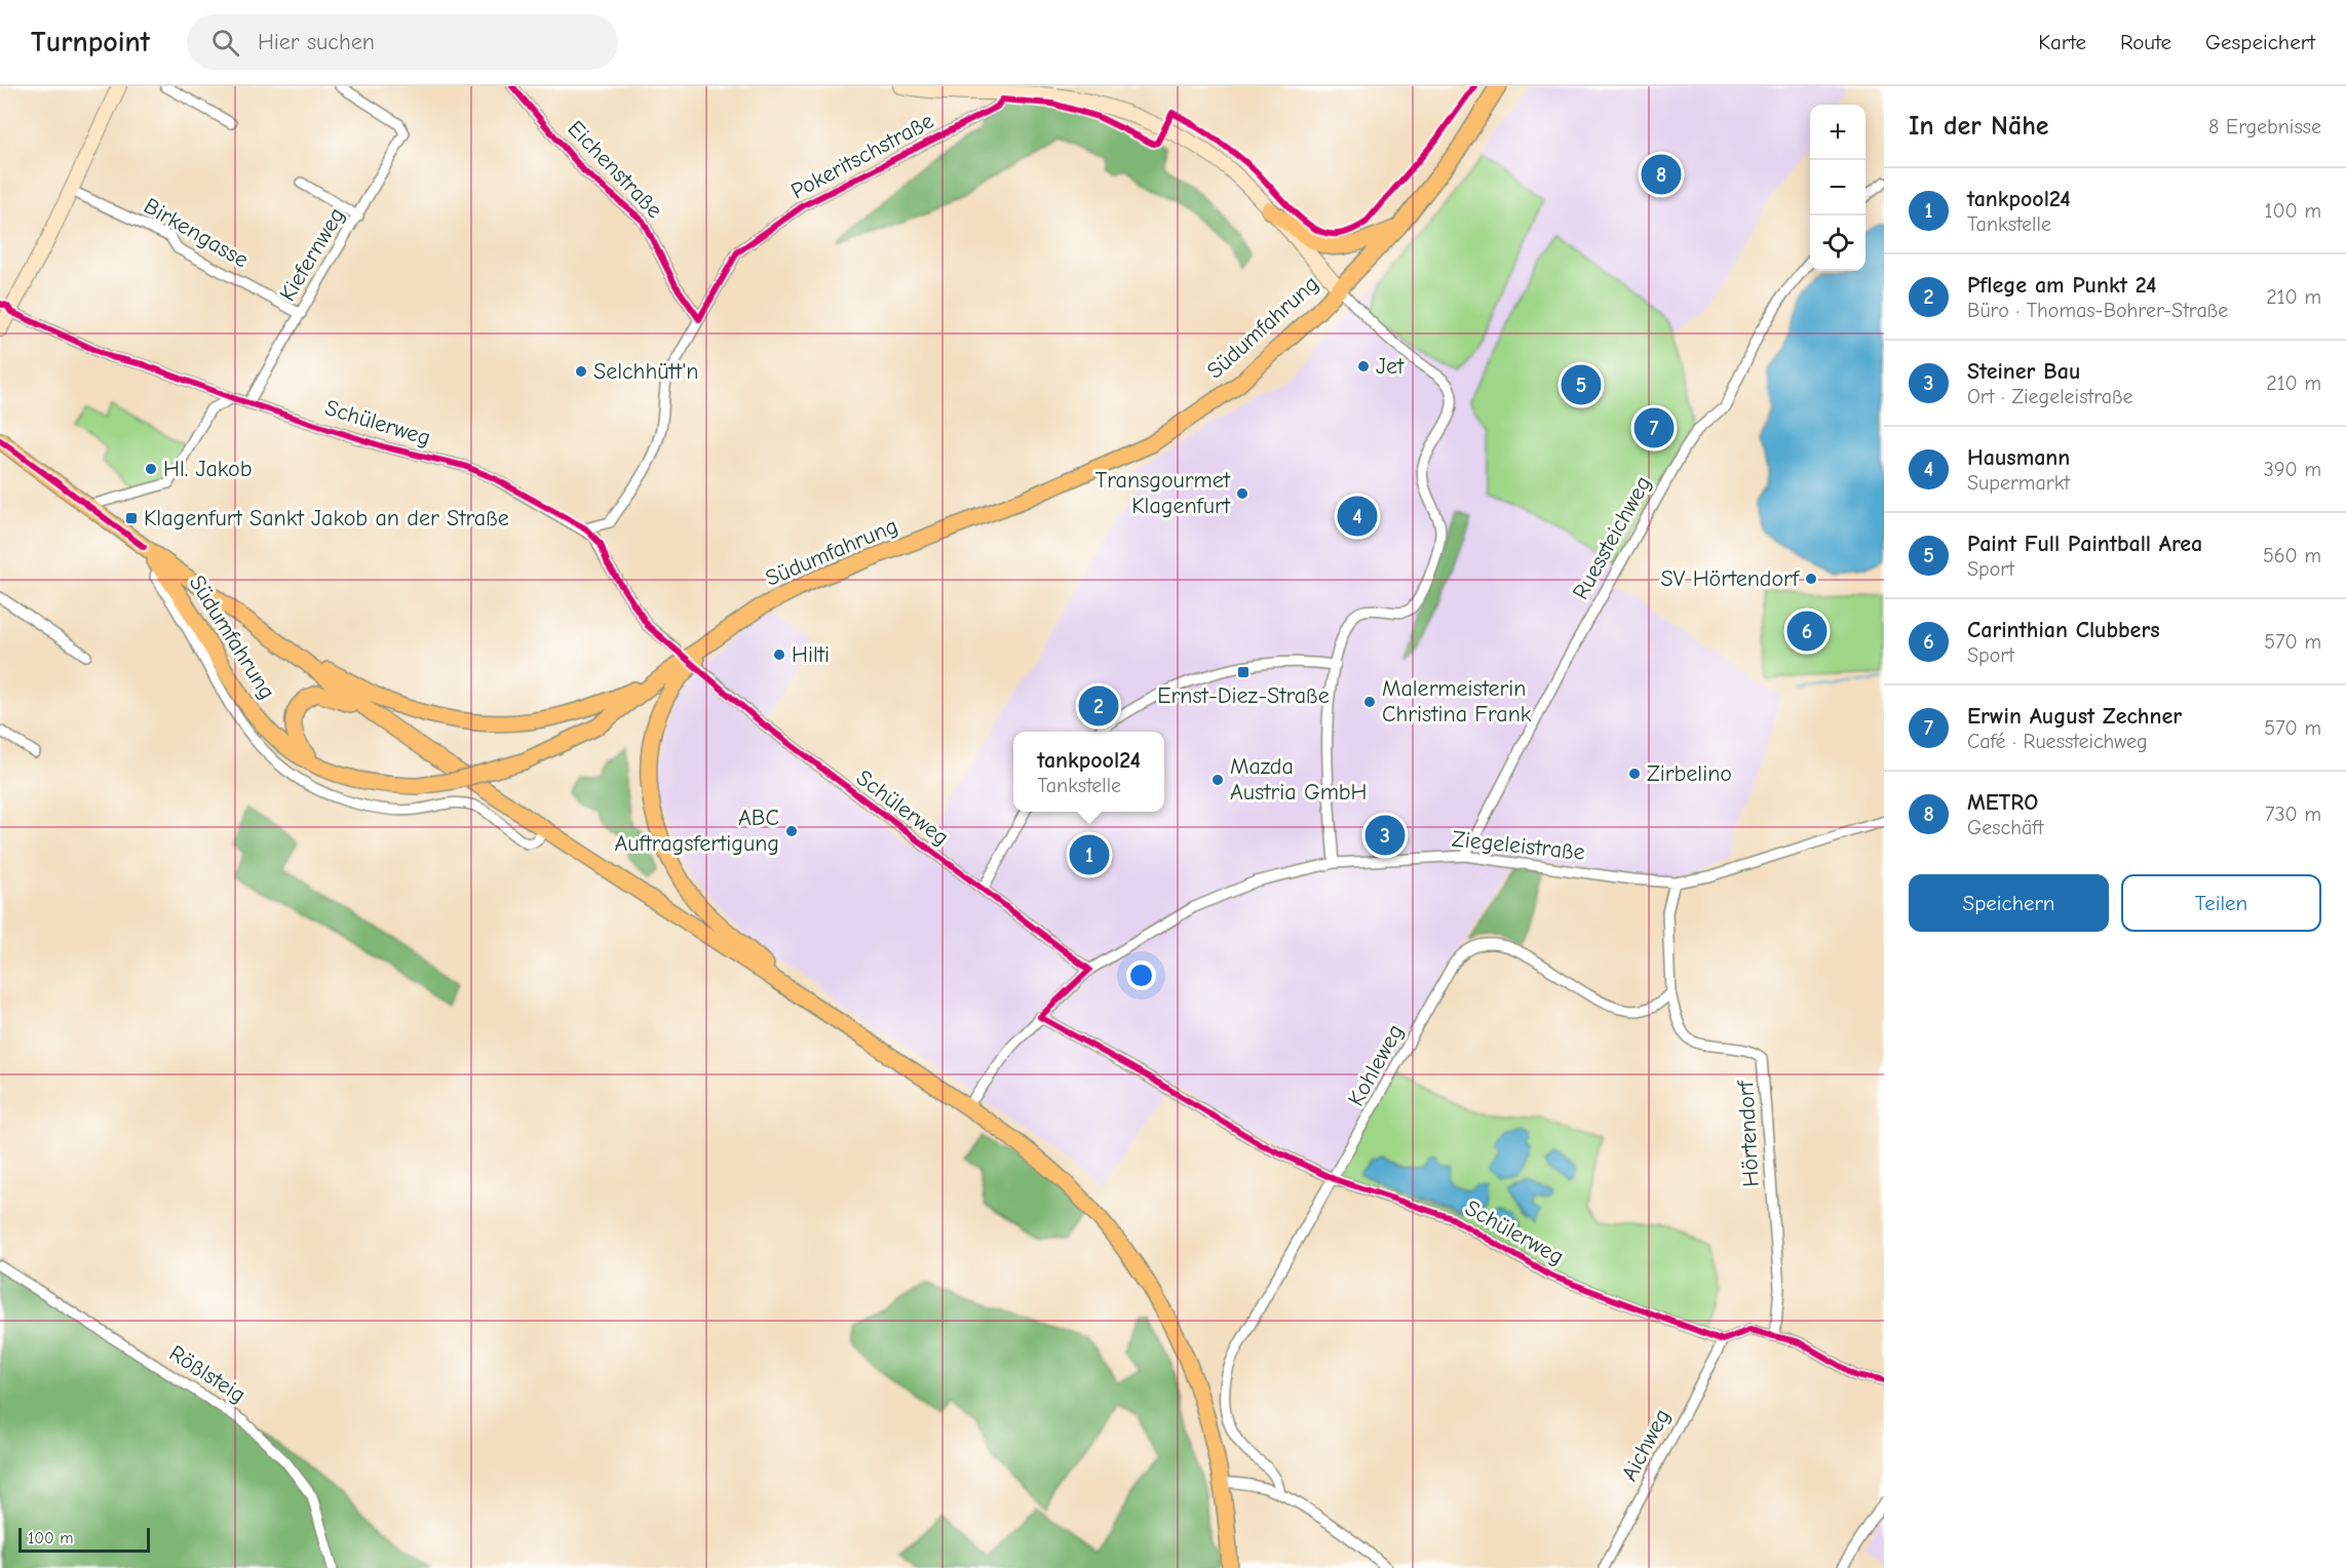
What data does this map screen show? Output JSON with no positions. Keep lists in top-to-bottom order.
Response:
{
  "streets": {
    "main road": ["Südumfahrung"],
    "street": [
      "Pokeritschstraße",
      "Eichenstraße",
      "Birkengasse",
      "Kiefernweg",
      "Schülerweg",
      "Ruessteichweg",
      "Ziegeleistraße",
      "Kohleweg",
      "Hörtendorf",
      "Rößlsteig",
      "Aichweg"
    ]
  },
  "crossings": [
    ["Pokeritschstraße", "Eichenstraße"],
    ["Pokeritschstraße", "Schülerweg"],
    ["Birkengasse", "Kiefernweg"],
    ["Kiefernweg", "Schülerweg"],
    ["Schülerweg", "Ziegeleistraße"],
    ["Schülerweg", "Kohleweg"],
    ["Schülerweg", "Aichweg"],
    ["Ruessteichweg", "Ziegeleistraße"],
    ["Kohleweg", "Hörtendorf"]
  ],
  "places": {
    "other": [
      "Jet",
      "Selchhütt'n",
      "Hl. Jakob",
      "Transgourmet Klagenfurt",
      "SV Hörtendorf",
      "Hilti",
      "Malermeisterin Christina Frank",
      "Zirbelino",
      "Mazda Austria GmbH",
      "ABC Auftragsfertigung"
    ],
    "transit": ["Klagenfurt Sankt Jakob an der Straße", "Ernst-Diez-Straße"]
  },
  "scale_bar": "100 m",
  "page": {
    "header": "Turnpoint",
    "search": "Hier suchen",
    "nav": ["Karte", "Route", "Gespeichert"],
    "heading": ["In der Nähe", "8 Ergebnisse"],
    "map_buttons": ["+", "−"],
    "pins": [
      "8",
      "5",
      "7",
      "4",
      "6",
      "2",
      "3",
      "1"
    ],
    "list": [
      {
        "mark": "1",
        "name": "tankpool24",
        "note": "Tankstelle",
        "value": "100 m"
      },
      {
        "mark": "2",
        "name": "Pflege am Punkt 24",
        "note": "Büro · Thomas-Bohrer-Straße",
        "value": "210 m"
      },
      {
        "mark": "3",
        "name": "Steiner Bau",
        "note": "Ort · Ziegeleistraße",
        "value": "210 m"
      },
      {
        "mark": "4",
        "name": "Hausmann",
        "note": "Supermarkt",
        "value": "390 m"
      },
      {
        "mark": "5",
        "name": "Paint Full Paintball Area",
        "note": "Sport",
        "value": "560 m"
      },
      {
        "mark": "6",
        "name": "Carinthian Clubbers",
        "note": "Sport",
        "value": "570 m"
      },
      {
        "mark": "7",
        "name": "Erwin August Zechner",
        "note": "Café · Ruessteichweg",
        "value": "570 m"
      },
      {
        "mark": "8",
        "name": "METRO",
        "note": "Geschäft",
        "value": "730 m"
      }
    ],
    "popup": ["tankpool24", "Tankstelle"],
    "buttons": ["Speichern", "Teilen"],
    "scale": "100 m"
  }
}
